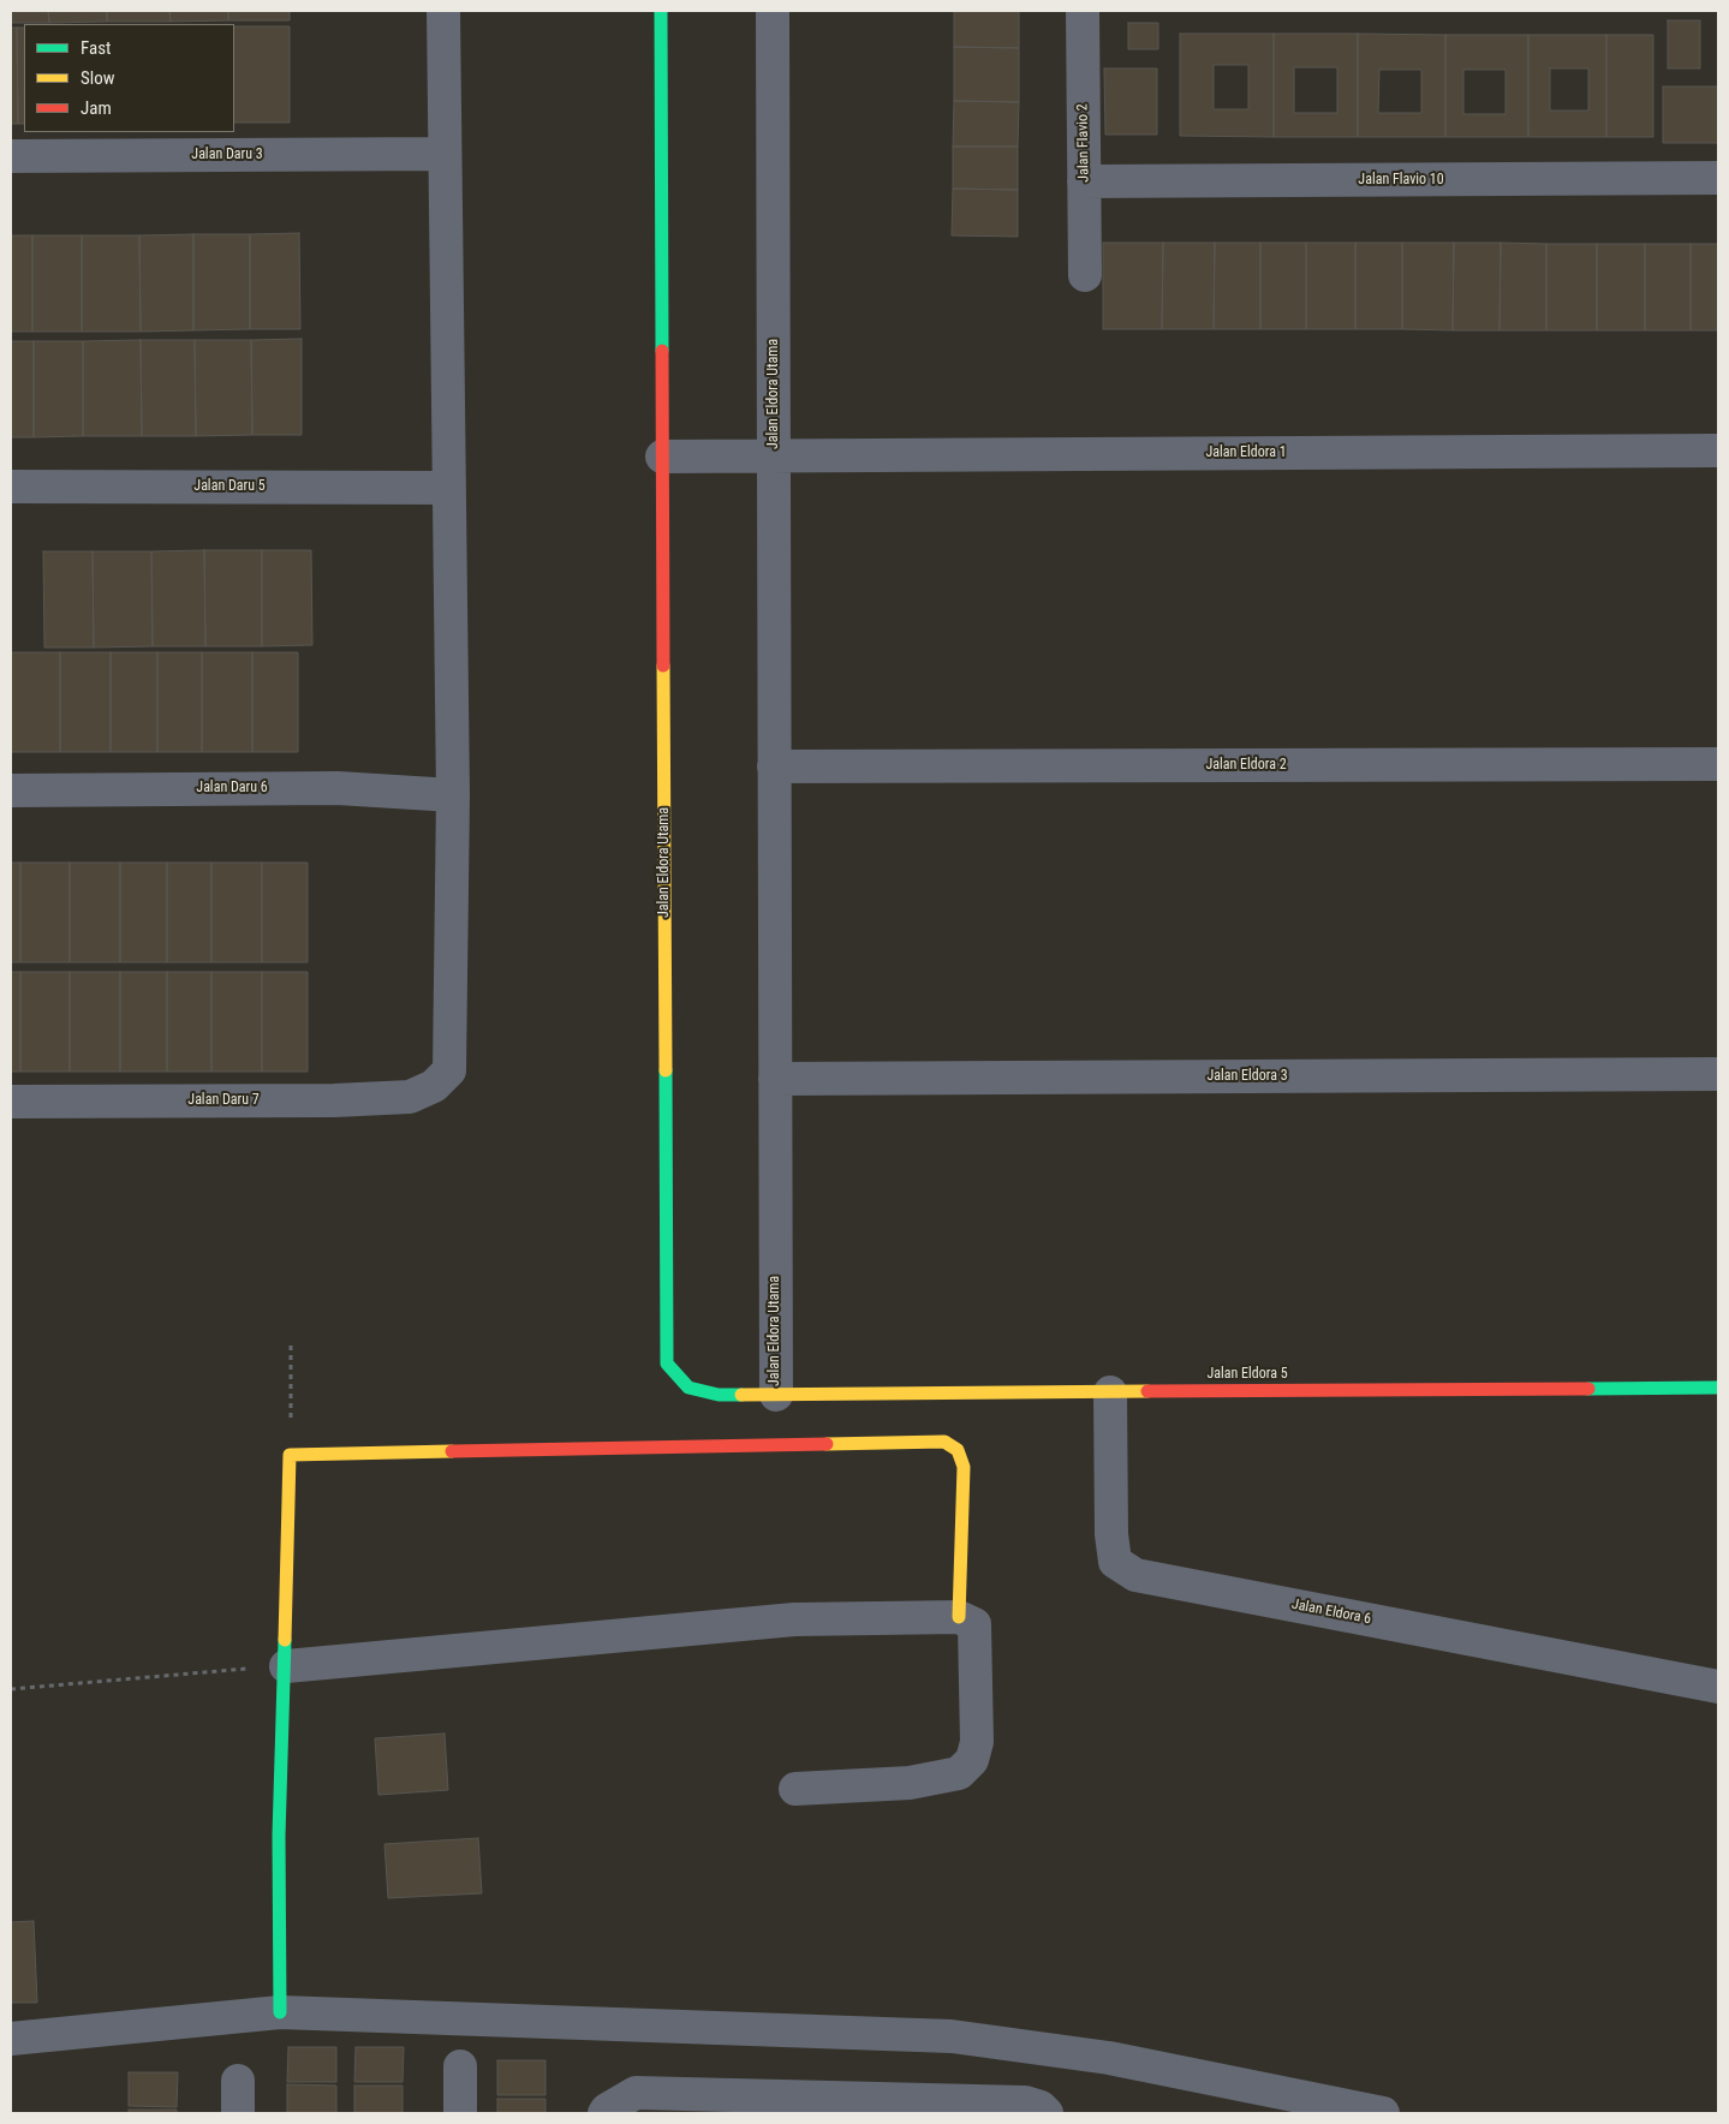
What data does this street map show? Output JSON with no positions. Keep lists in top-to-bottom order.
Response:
{
  "streets": {
    "street": [
      "Jalan Flavio 2",
      "Jalan Daru 3",
      "Jalan Flavio 10",
      "Jalan Eldora Utama",
      "Jalan Eldora 1",
      "Jalan Daru 5",
      "Jalan Eldora 2",
      "Jalan Daru 6",
      "Jalan Eldora 3",
      "Jalan Daru 7",
      "Jalan Eldora 5",
      "Jalan Eldora 6"
    ]
  },
  "crossings": [
    ["Jalan Flavio 2", "Jalan Flavio 10"],
    ["Jalan Eldora Utama", "Jalan Eldora 1"],
    ["Jalan Eldora Utama", "Jalan Eldora 2"],
    ["Jalan Eldora Utama", "Jalan Eldora 3"],
    ["Jalan Eldora Utama", "Jalan Eldora 5"],
    ["Jalan Daru 6", "Jalan Daru 7"],
    ["Jalan Eldora 5", "Jalan Eldora 6"]
  ],
  "legend": ["Fast", "Slow", "Jam"]
}
